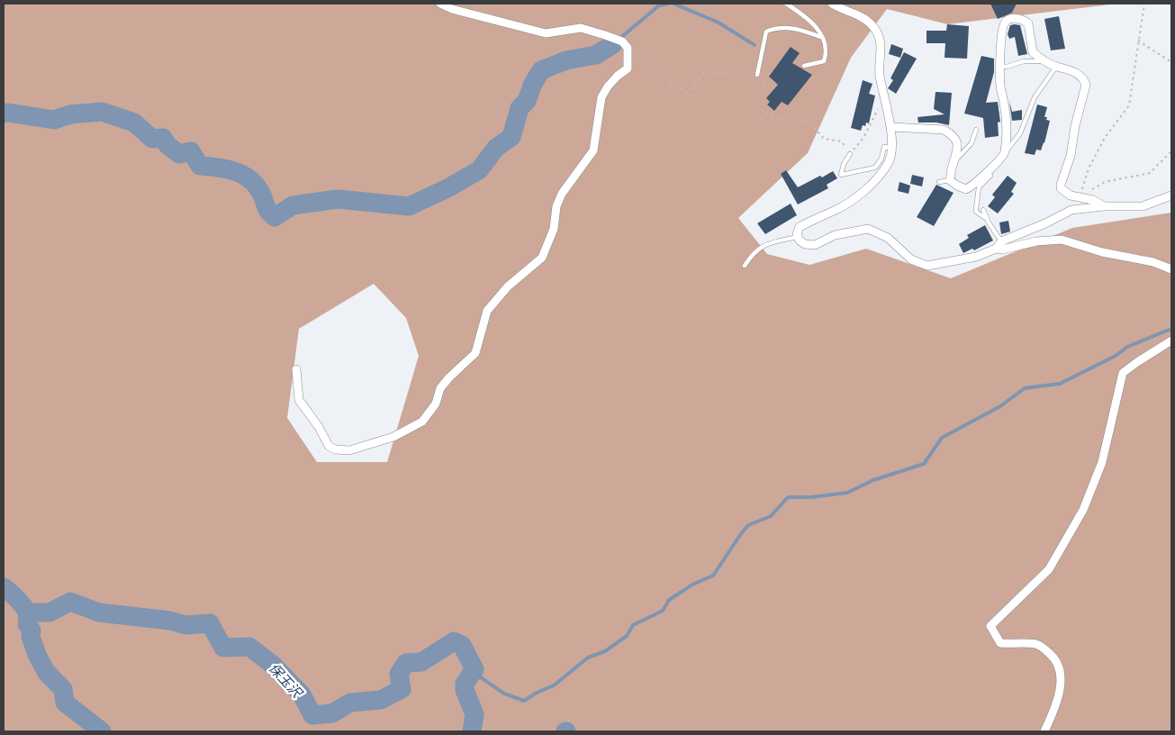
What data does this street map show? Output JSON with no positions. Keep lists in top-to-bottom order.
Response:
{
  "water": ["保玉沢"]
}
